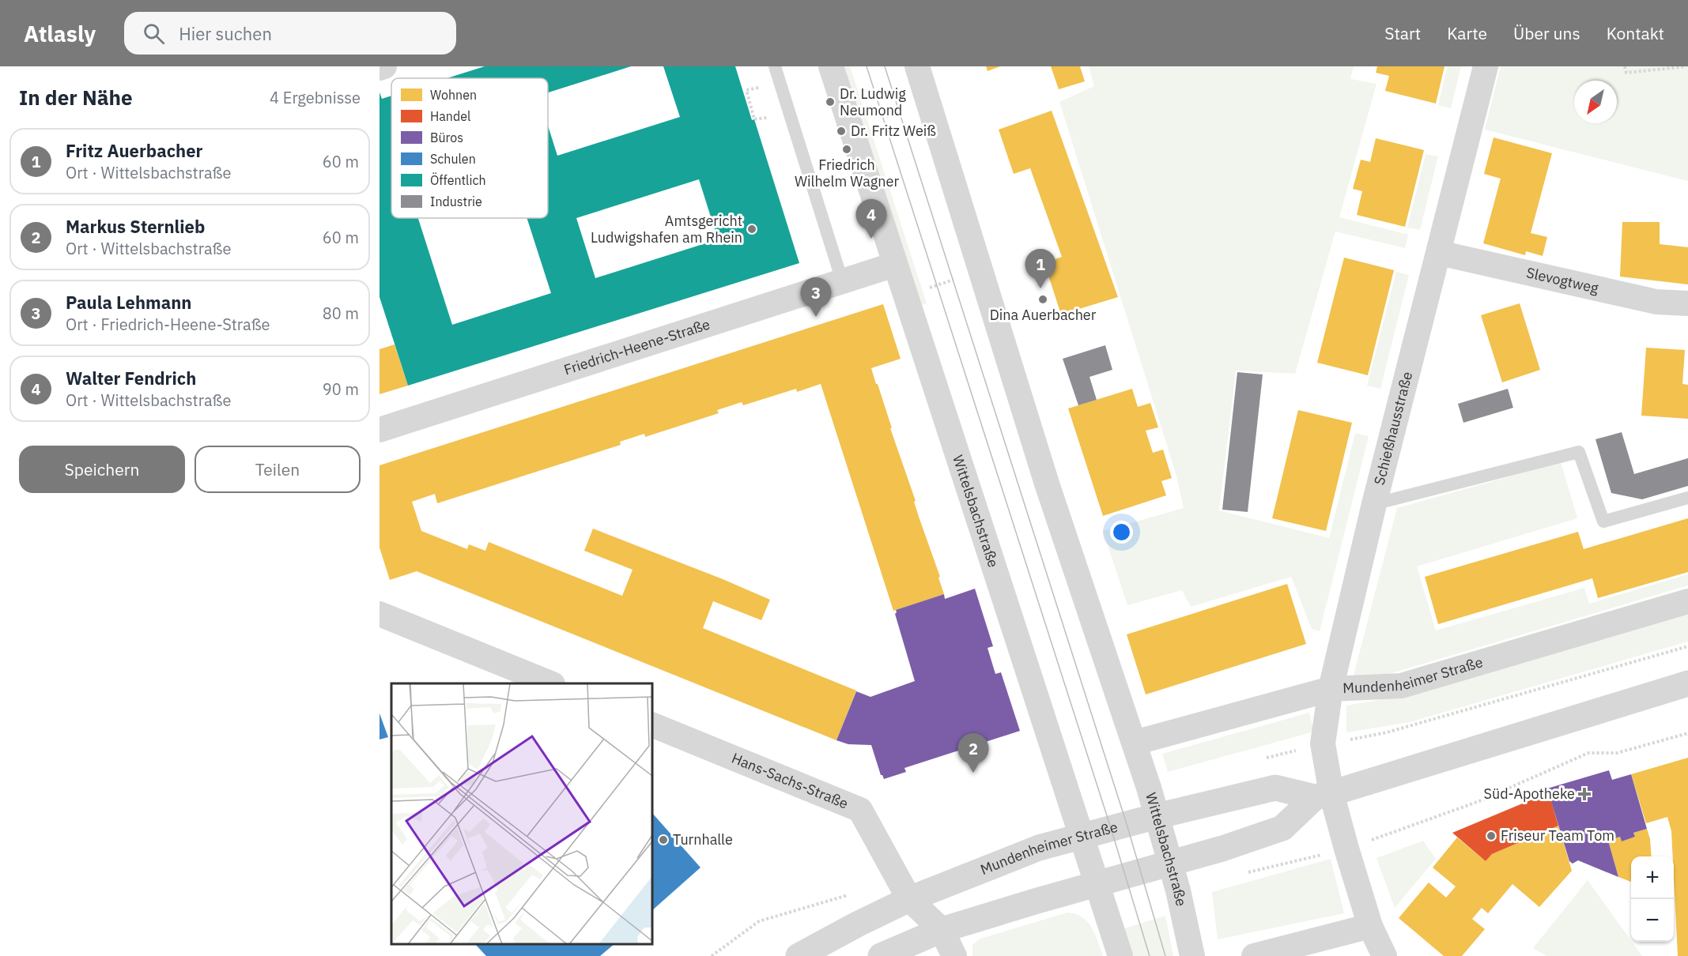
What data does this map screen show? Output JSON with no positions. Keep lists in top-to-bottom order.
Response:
{
  "streets": {
    "street": [
      "Slevogtweg",
      "Friedrich-Heene-Straße",
      "Schießhausstraße",
      "Wittelsbachstraße",
      "Mundenheimer Straße",
      "Hans-Sachs-Straße"
    ]
  },
  "crossings": [
    ["Slevogtweg", "Schießhausstraße"],
    ["Friedrich-Heene-Straße", "Wittelsbachstraße"],
    ["Schießhausstraße", "Mundenheimer Straße"],
    ["Wittelsbachstraße", "Mundenheimer Straße"],
    ["Mundenheimer Straße", "Hans-Sachs-Straße"]
  ],
  "places": {
    "other": [
      "Dr. Ludwig Neumond",
      "Dr. Fritz Weiß",
      "Friedrich Wilhelm Wagner",
      "Amtsgericht Ludwigshafen am Rhein",
      "Dina Auerbacher",
      "Friseur Team Tom",
      "Turnhalle"
    ],
    "health": ["Süd-Apotheke"]
  },
  "legend": [
    "Wohnen",
    "Handel",
    "Büros",
    "Schulen",
    "Öffentlich",
    "Industrie"
  ],
  "north": "bottom left",
  "page": {
    "header": "Atlasly",
    "search": "Hier suchen",
    "nav": [
      "Start",
      "Karte",
      "Über uns",
      "Kontakt"
    ],
    "heading": ["In der Nähe", "4 Ergebnisse"],
    "list": [
      {
        "mark": "1",
        "name": "Fritz Auerbacher",
        "note": "Ort · Wittelsbachstraße",
        "value": "60 m"
      },
      {
        "mark": "2",
        "name": "Markus Sternlieb",
        "note": "Ort · Wittelsbachstraße",
        "value": "60 m"
      },
      {
        "mark": "3",
        "name": "Paula Lehmann",
        "note": "Ort · Friedrich-Heene-Straße",
        "value": "80 m"
      },
      {
        "mark": "4",
        "name": "Walter Fendrich",
        "note": "Ort · Wittelsbachstraße",
        "value": "90 m"
      }
    ],
    "pins": [
      "4",
      "1",
      "3",
      "2"
    ],
    "buttons": ["Speichern", "Teilen"],
    "map_buttons": ["+", "−"]
  }
}
